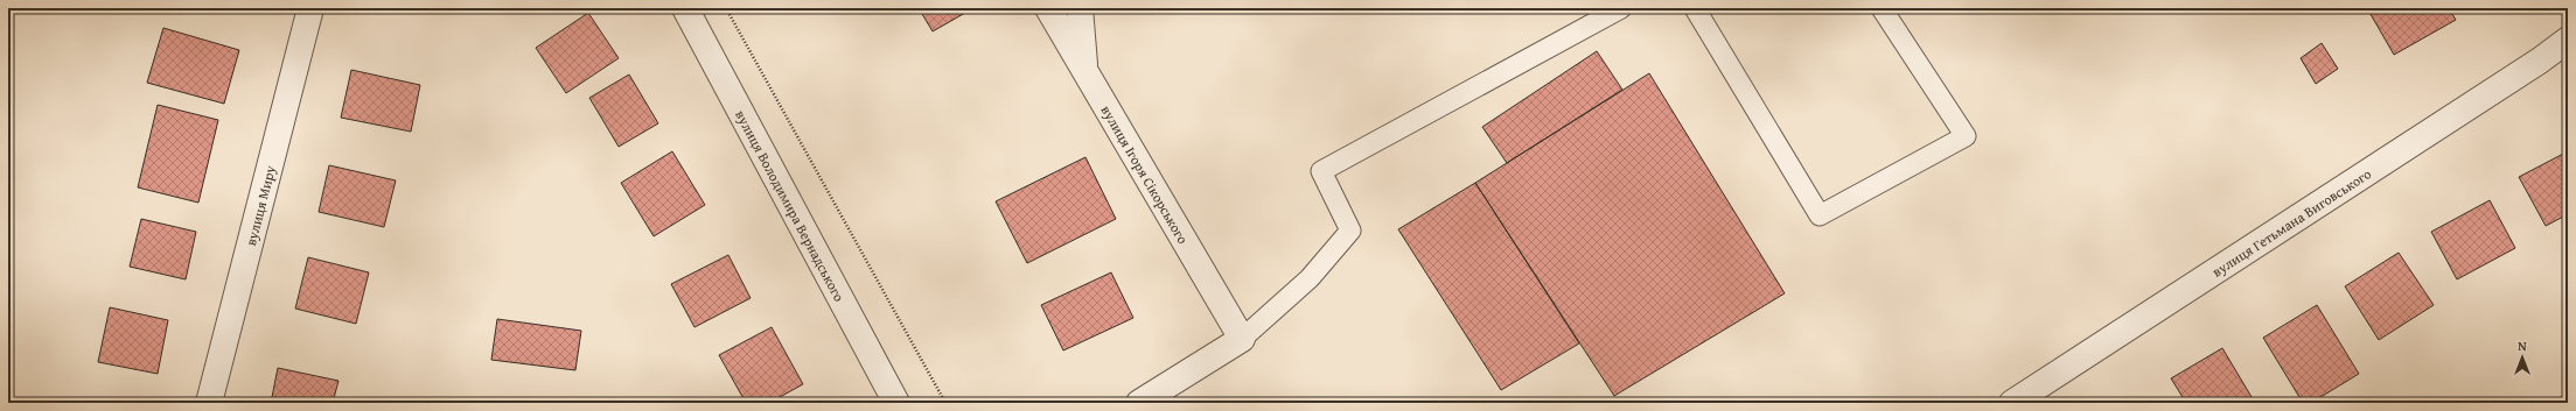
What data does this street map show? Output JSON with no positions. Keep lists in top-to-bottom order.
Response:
{
  "streets": {
    "street": [
      "вулиця Ігоря Сікорського",
      "вулиця Миру",
      "вулиця Володимира Вернадського",
      "вулиця Гетьмана Виговського"
    ]
  },
  "north": "top"
}
